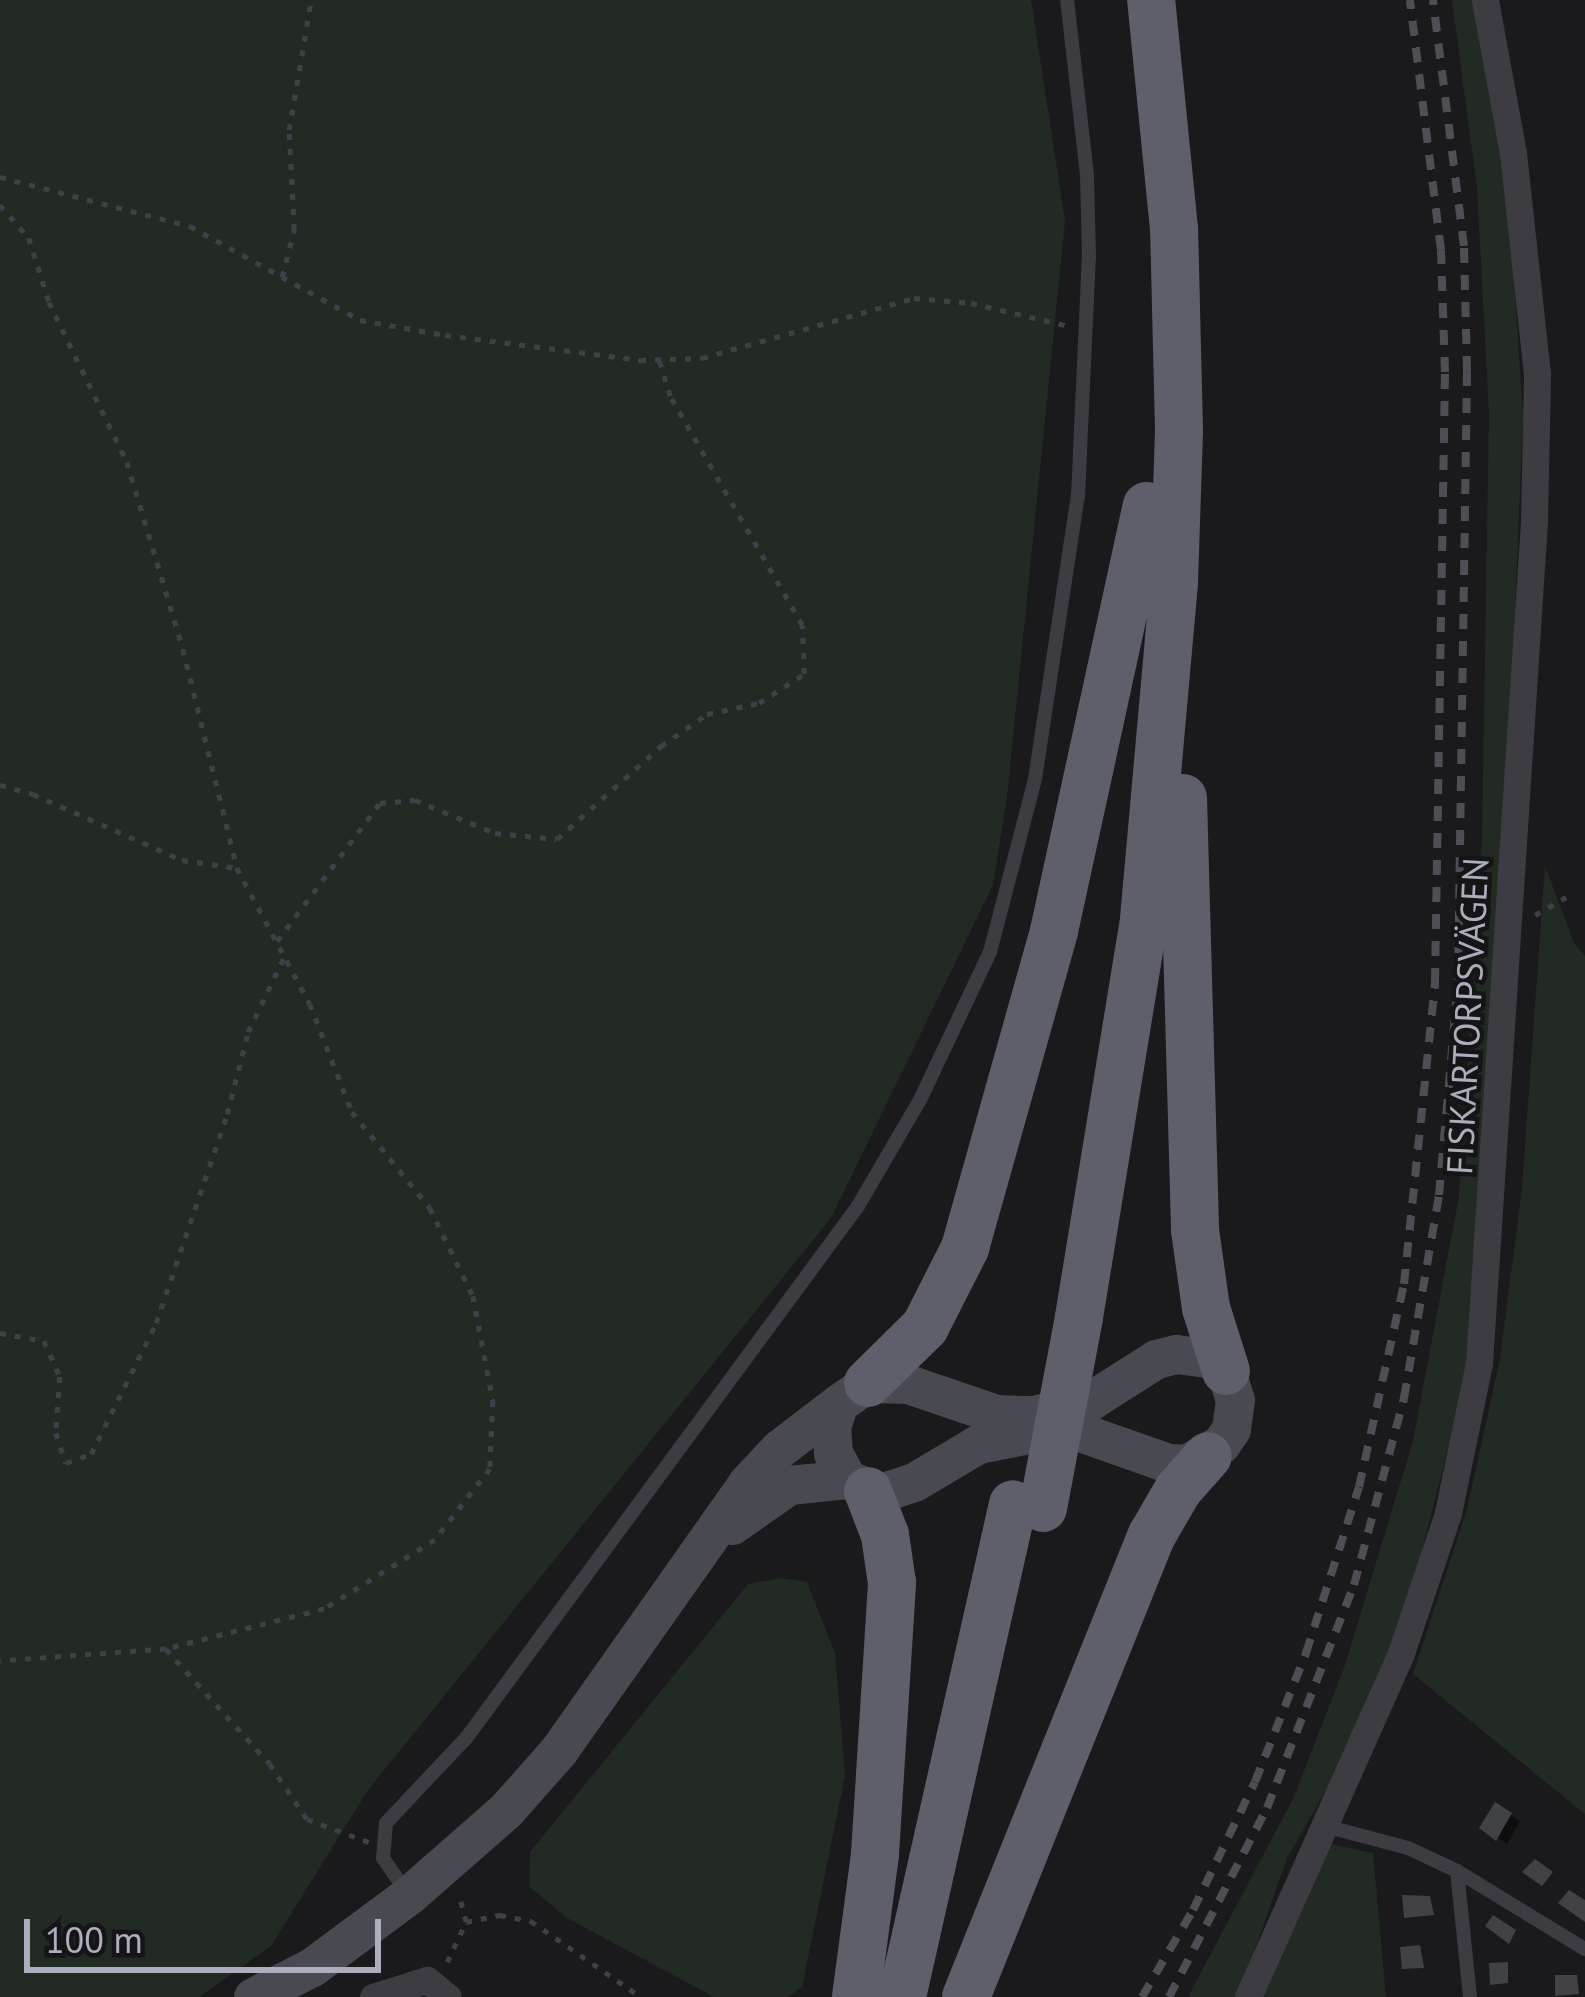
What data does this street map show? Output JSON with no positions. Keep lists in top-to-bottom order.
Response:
{
  "streets": {
    "street": ["FISKARTORPSVÄGEN"]
  },
  "scale_bar": "100 m"
}
